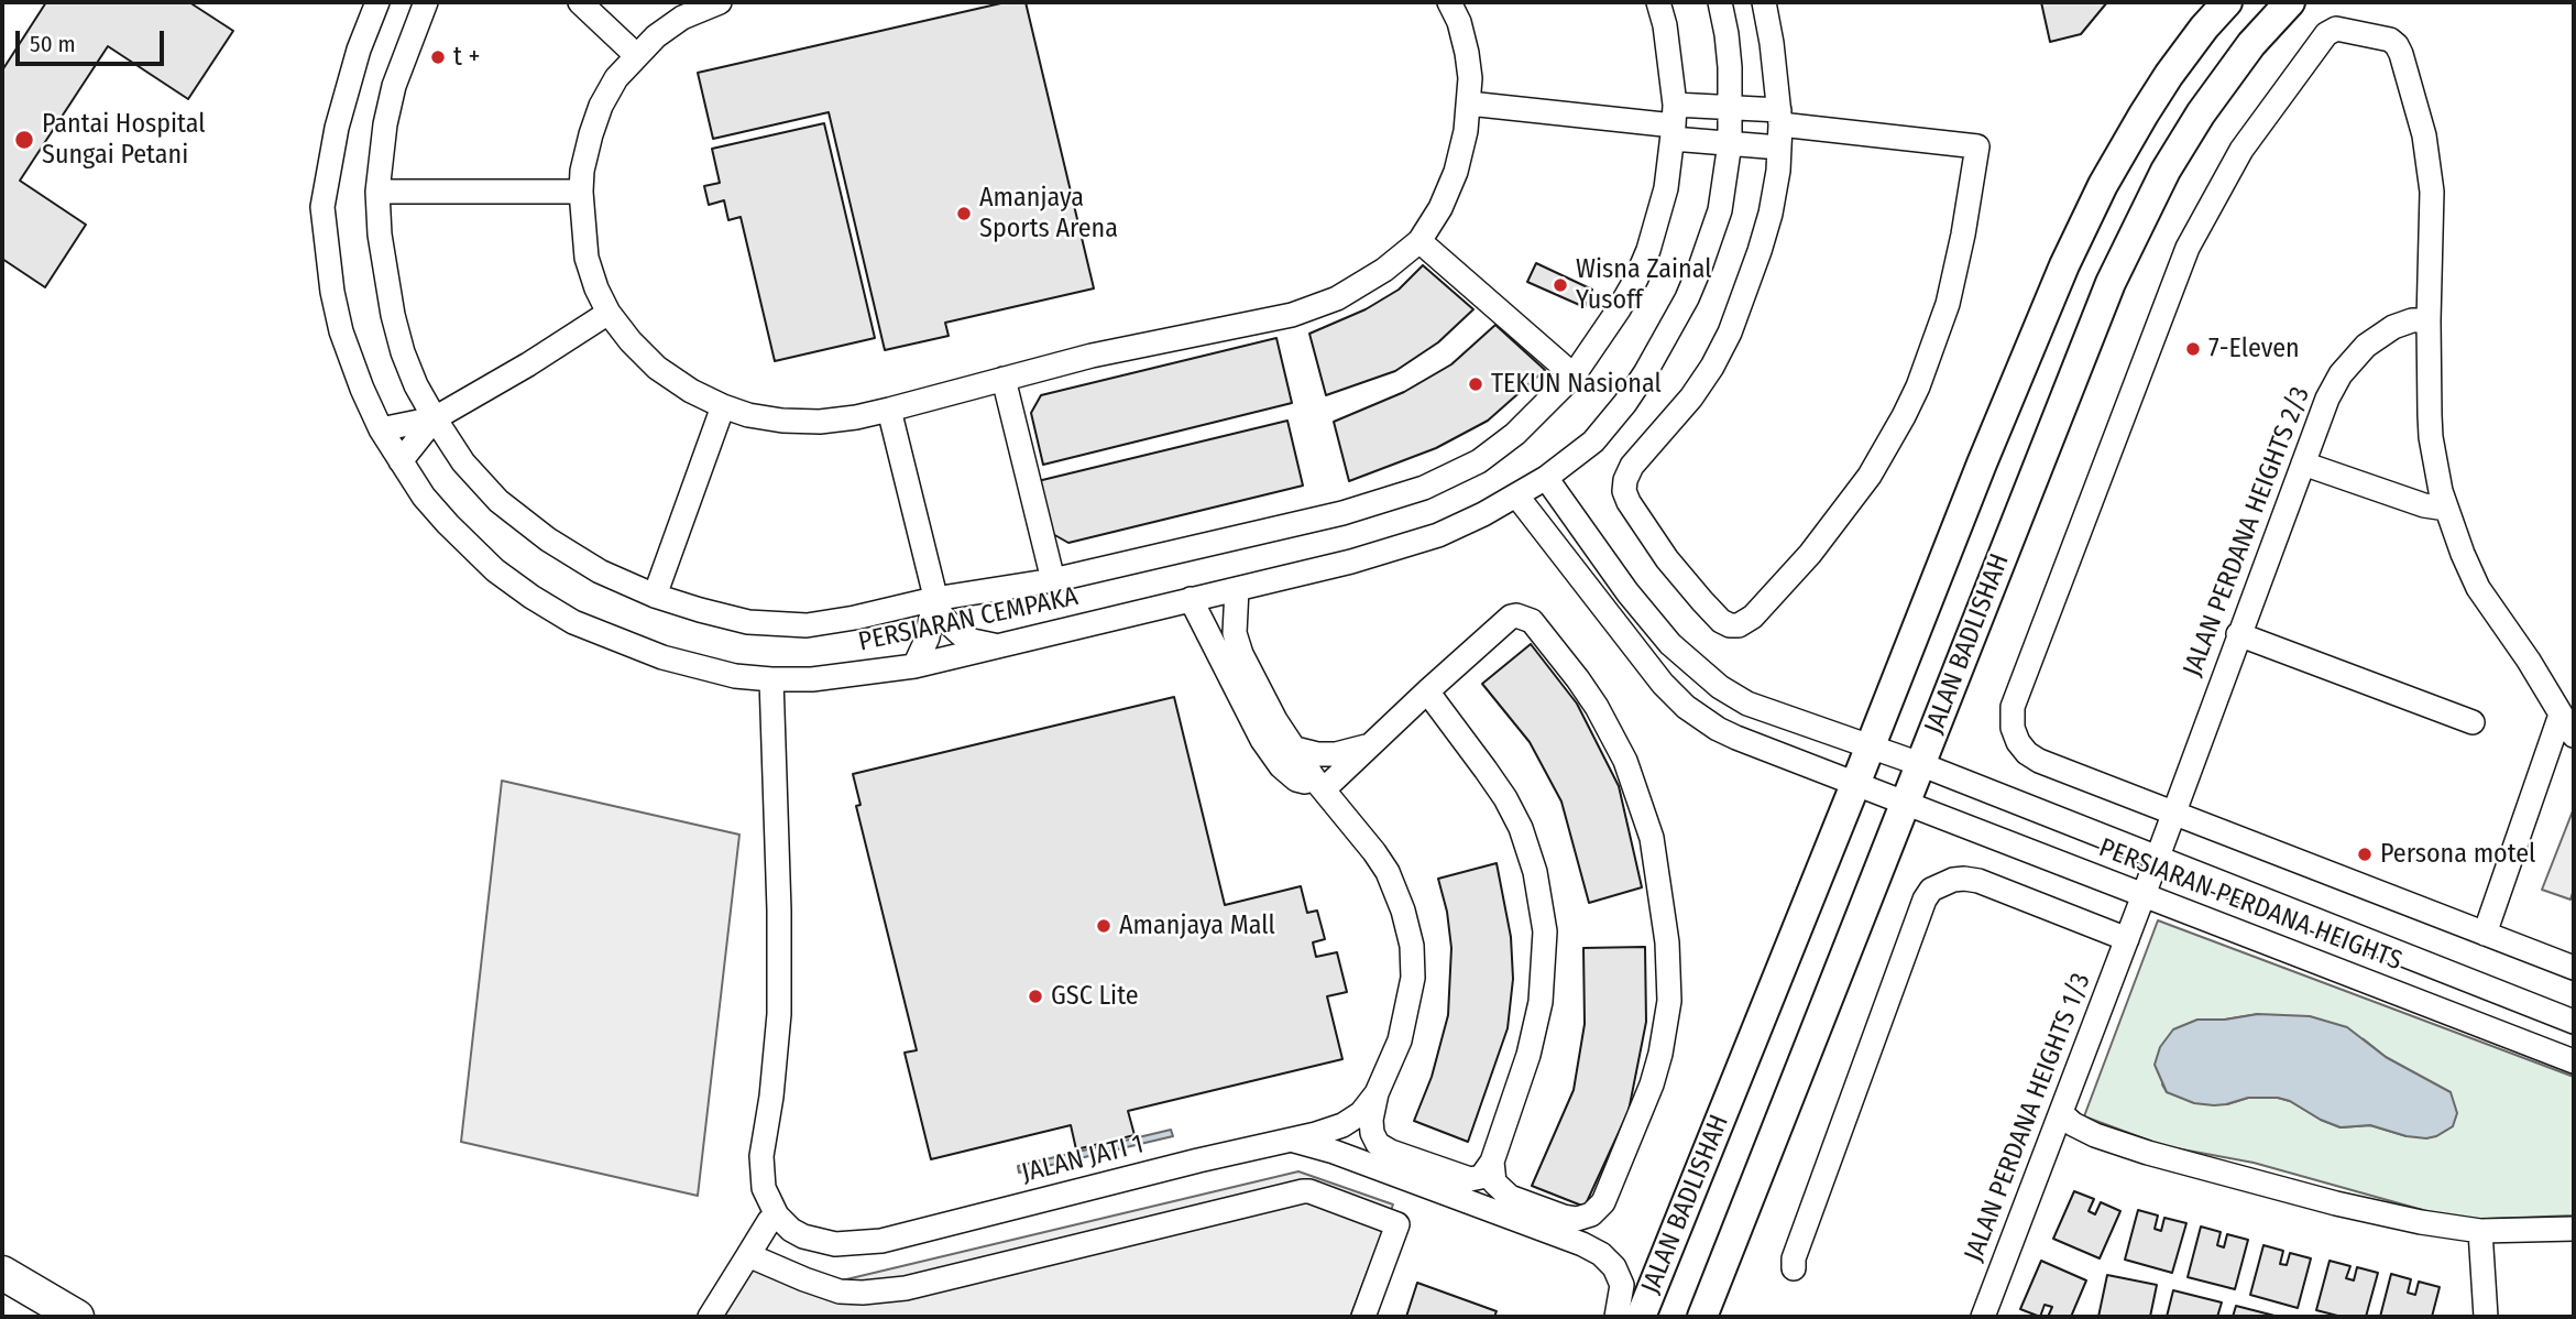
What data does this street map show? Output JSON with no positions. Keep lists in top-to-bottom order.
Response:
{
  "streets": {
    "main road": ["JALAN BADLISHAH"],
    "street": [
      "JALAN PERDANA HEIGHTS 2/3",
      "PERSIARAN CEMPAKA",
      "PERSIARAN PERDANA HEIGHTS",
      "JALAN PERDANA HEIGHTS 1/3",
      "JALAN JATI 1"
    ]
  },
  "crossings": [
    ["JALAN PERDANA HEIGHTS 2/3", "PERSIARAN PERDANA HEIGHTS"],
    ["JALAN PERDANA HEIGHTS 2/3", "JALAN PERDANA HEIGHTS 1/3"],
    ["PERSIARAN CEMPAKA", "PERSIARAN PERDANA HEIGHTS"],
    ["PERSIARAN CEMPAKA", "JALAN JATI 1"],
    ["JALAN BADLISHAH", "PERSIARAN PERDANA HEIGHTS"],
    ["PERSIARAN PERDANA HEIGHTS", "JALAN PERDANA HEIGHTS 1/3"]
  ],
  "places": [
    "t +",
    "Pantai Hospital Sungai Petani",
    "Amanjaya Sports Arena",
    "Wisna Zainal Yusoff",
    "7-Eleven",
    "TEKUN Nasional",
    "Persona motel",
    "Amanjaya Mall",
    "GSC Lite"
  ],
  "scale_bar": "50 m"
}
